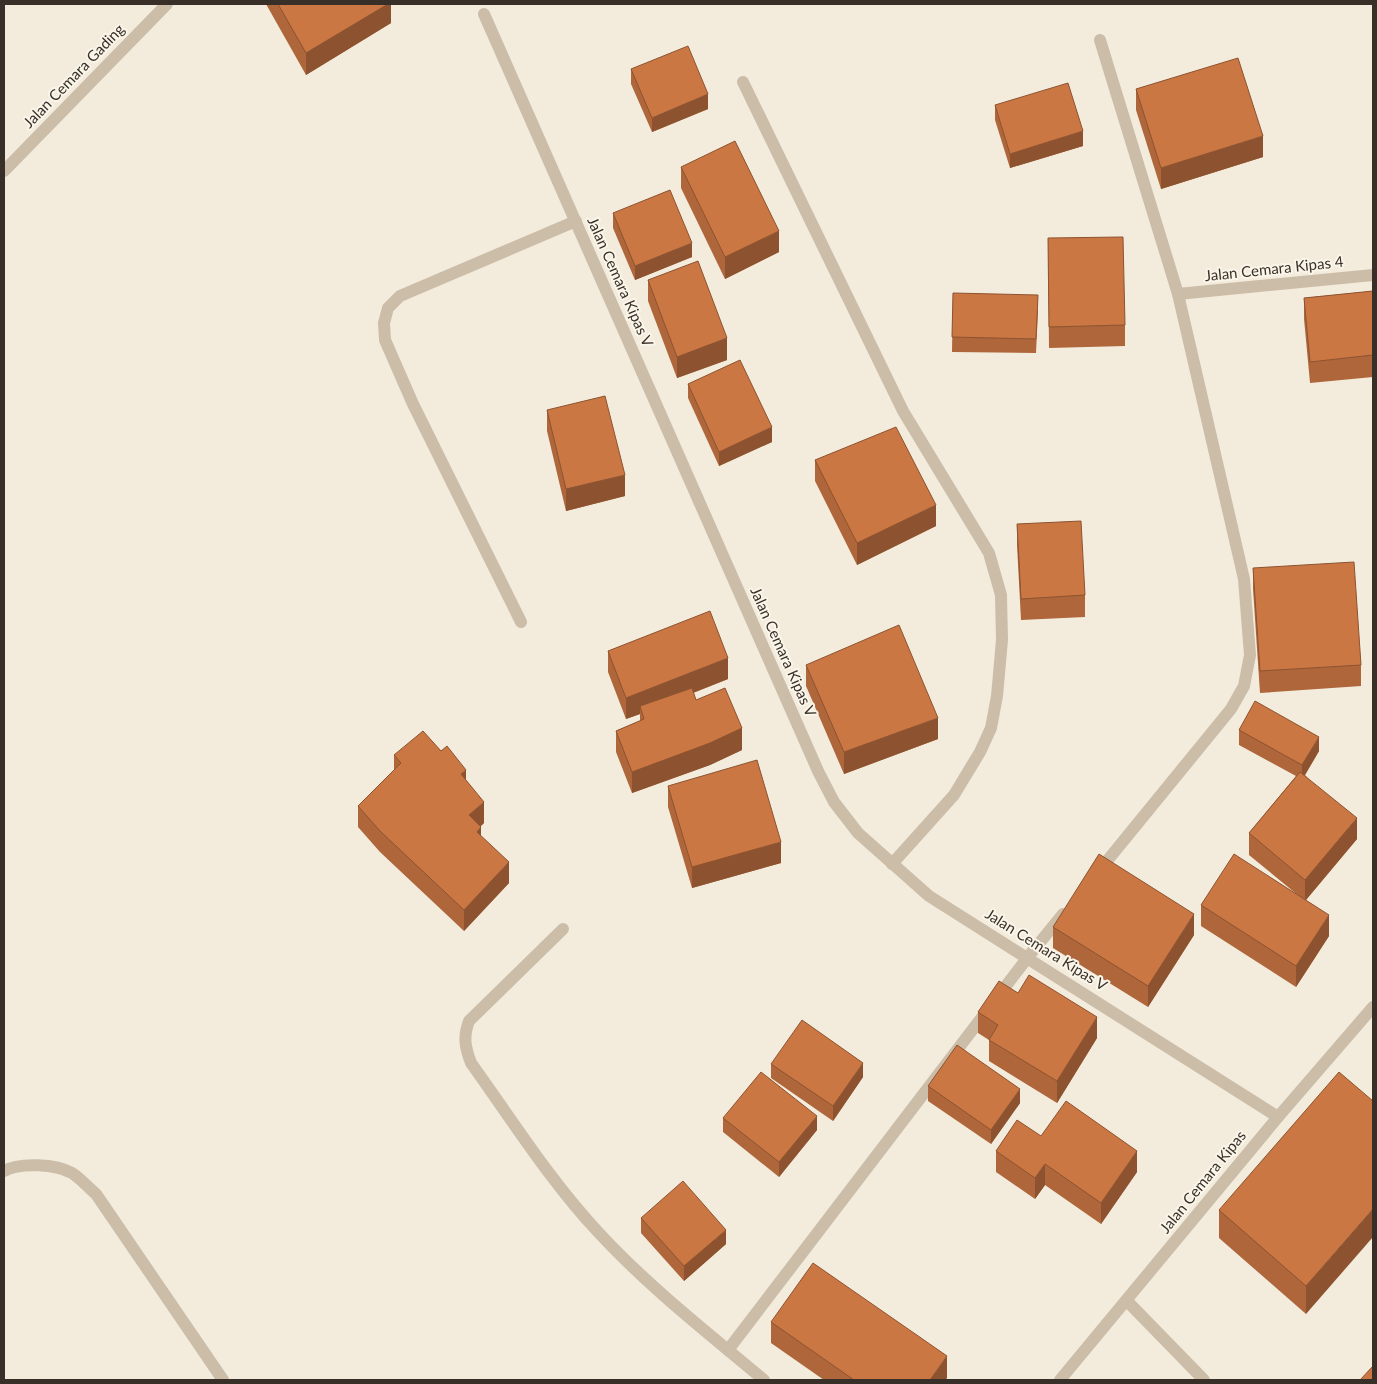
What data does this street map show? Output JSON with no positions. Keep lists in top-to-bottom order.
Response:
{
  "streets": {
    "street": [
      "Jalan Cemara Gading",
      "Jalan Cemara Kipas 4",
      "Jalan Cemara Kipas V",
      "Jalan Cemara Kipas"
    ]
  },
  "crossings": [
    ["Jalan Cemara Kipas V", "Jalan Cemara Kipas"]
  ]
}
